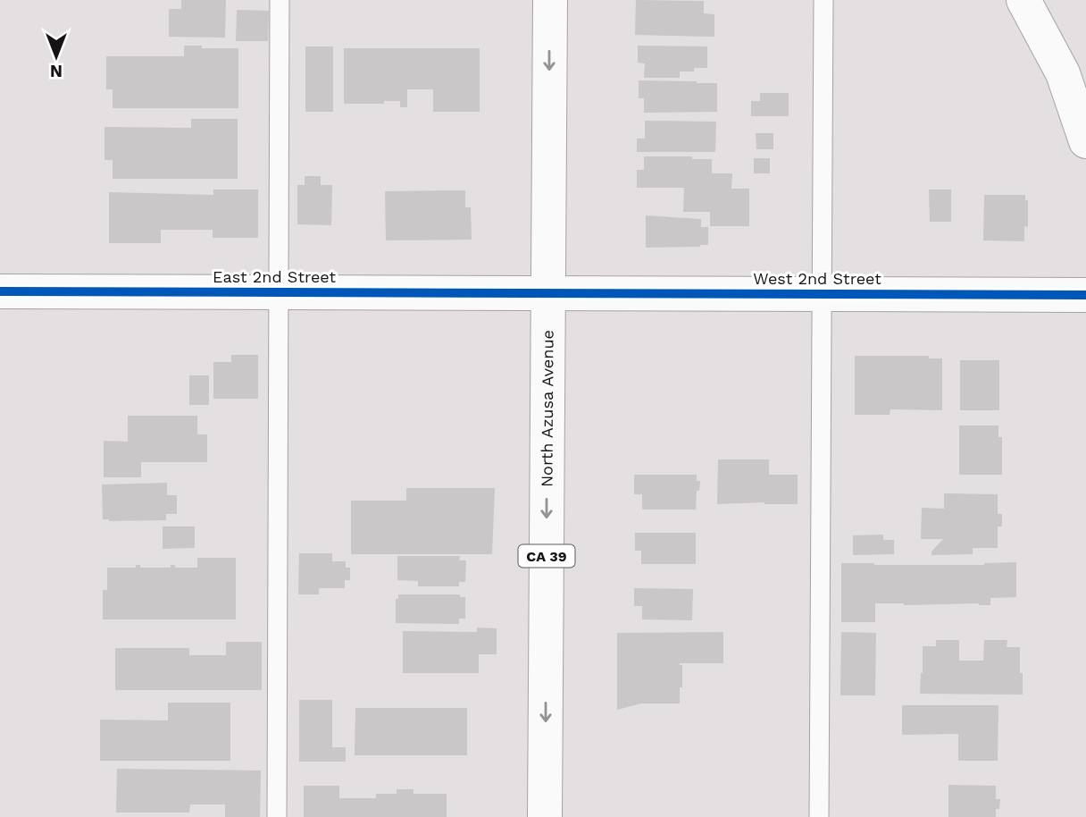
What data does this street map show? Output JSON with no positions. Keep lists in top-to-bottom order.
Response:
{
  "streets": {
    "street": [
      "East 2nd Street",
      "West 2nd Street",
      "North Azusa Avenue",
      "CA 39"
    ]
  },
  "crossings": [
    ["East 2nd Street", "West 2nd Street"],
    ["East 2nd Street", "North Azusa Avenue"],
    ["West 2nd Street", "North Azusa Avenue"]
  ],
  "one_way": ["North Azusa Avenue"],
  "north": "bottom"
}
